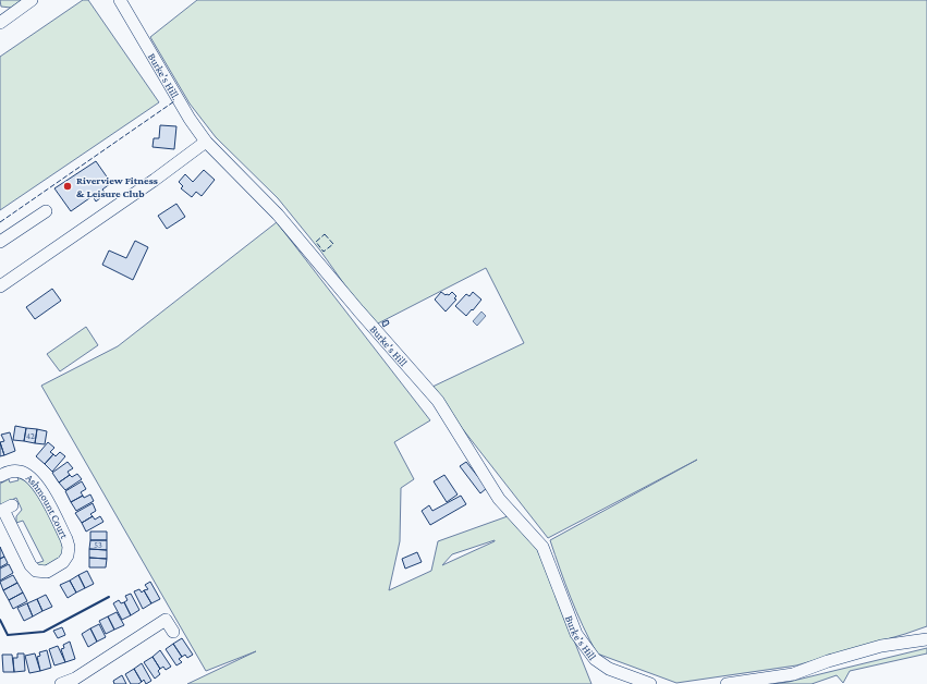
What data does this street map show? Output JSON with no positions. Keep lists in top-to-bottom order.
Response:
{
  "streets": {
    "street": ["Burke's Hill", "Ashmount Court"]
  },
  "places": ["Riverview Fitness & Leisure Club"],
  "house_numbers": ["42", "53"]
}
